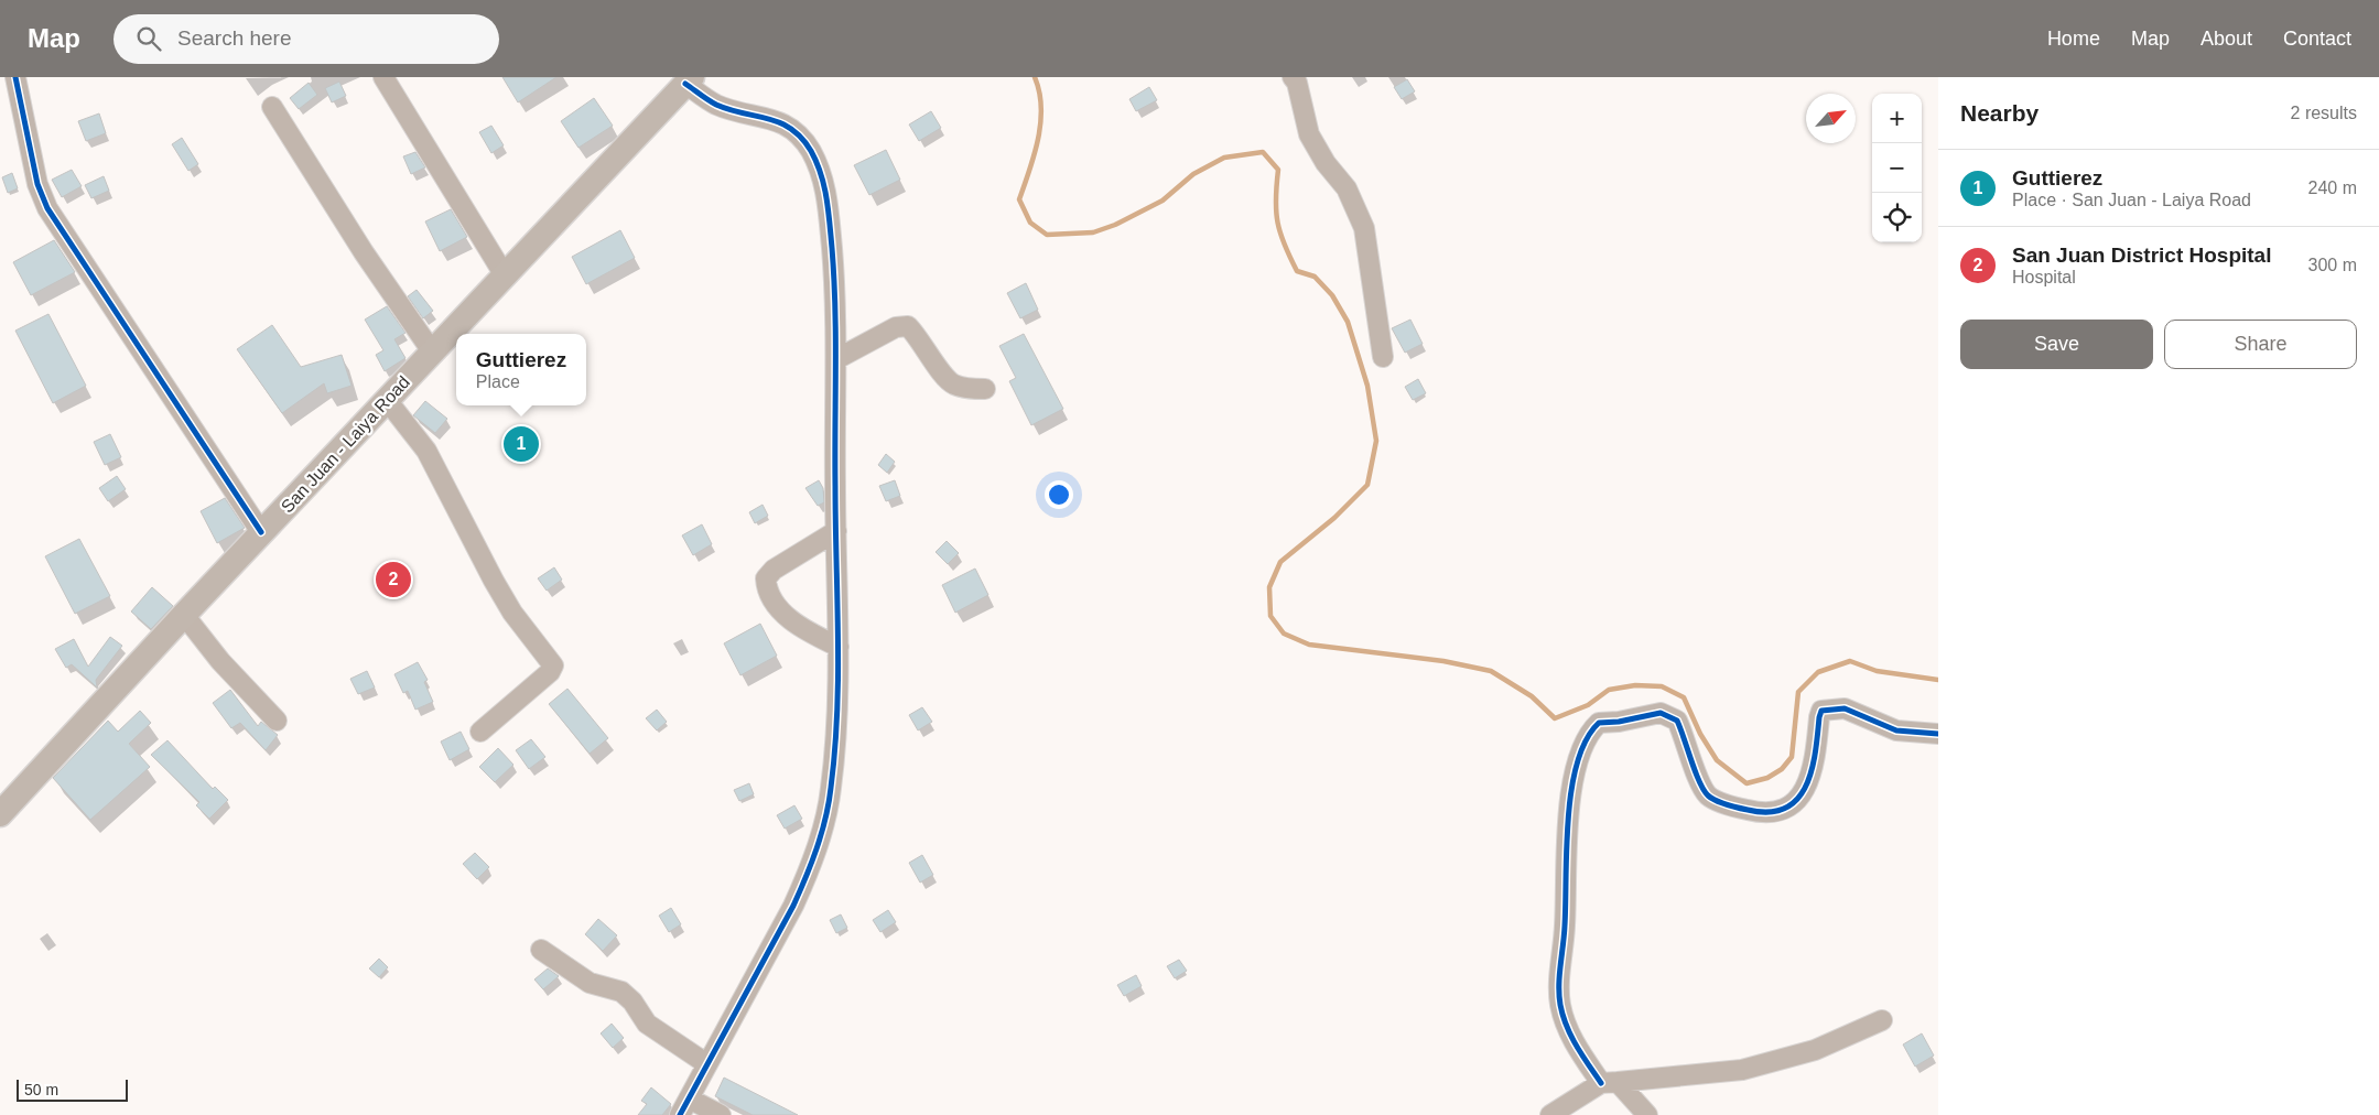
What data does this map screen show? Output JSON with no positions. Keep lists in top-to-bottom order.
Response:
{
  "streets": {
    "main road": ["San Juan - Laiya Road"]
  },
  "scale_bar": "50 m",
  "north": "top right",
  "page": {
    "header": "Map",
    "search": "Search here",
    "nav": [
      "Home",
      "Map",
      "About",
      "Contact"
    ],
    "heading": ["Nearby", "2 results"],
    "map_buttons": ["+", "−"],
    "list": [
      {
        "mark": "1",
        "name": "Guttierez",
        "note": "Place · San Juan - Laiya Road",
        "value": "240 m"
      },
      {
        "mark": "2",
        "name": "San Juan District Hospital",
        "note": "Hospital",
        "value": "300 m"
      }
    ],
    "buttons": ["Save", "Share"],
    "popup": ["Guttierez", "Place"],
    "pins": ["1", "2"],
    "scale": "50 m"
  }
}
